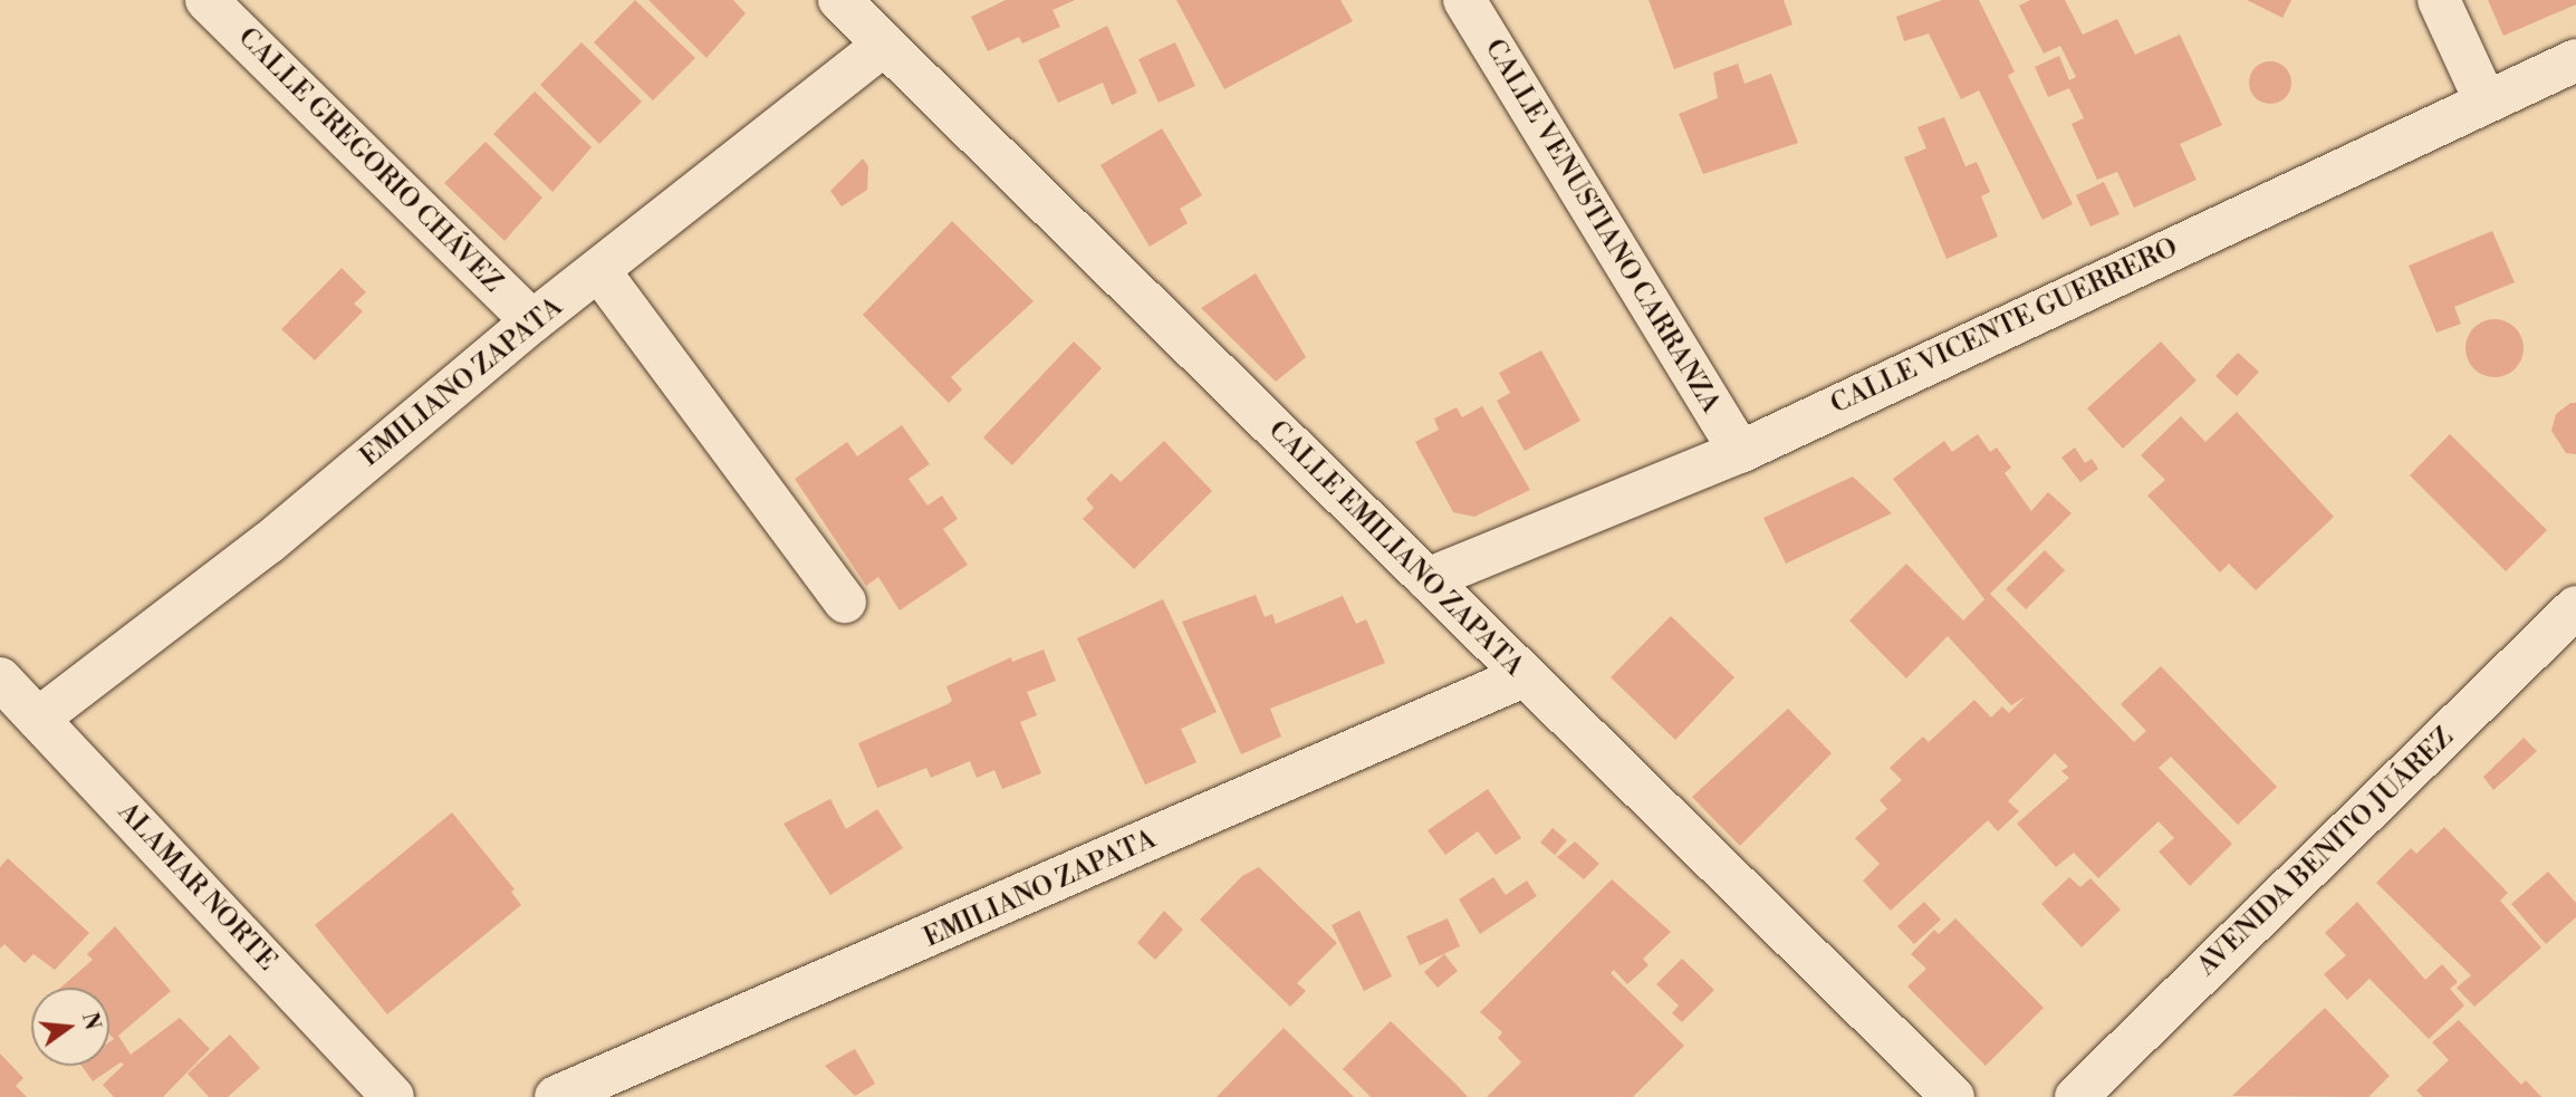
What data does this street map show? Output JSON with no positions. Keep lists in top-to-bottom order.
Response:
{
  "streets": {
    "street": [
      "CALLE GREGORIO CHÁVEZ",
      "CALLE VENUSTIANO CARRANZA",
      "CALLE VICENTE GUERRERO",
      "EMILIANO ZAPATA",
      "CALLE EMILIANO ZAPATA",
      "AVENIDA BENITO JUÁREZ",
      "ALAMAR NORTE"
    ]
  },
  "crossings": [
    ["CALLE GREGORIO CHÁVEZ", "EMILIANO ZAPATA"],
    ["CALLE VENUSTIANO CARRANZA", "CALLE VICENTE GUERRERO"],
    ["CALLE VICENTE GUERRERO", "CALLE EMILIANO ZAPATA"],
    ["EMILIANO ZAPATA", "CALLE EMILIANO ZAPATA"],
    ["EMILIANO ZAPATA", "ALAMAR NORTE"]
  ],
  "north": "right"
}
